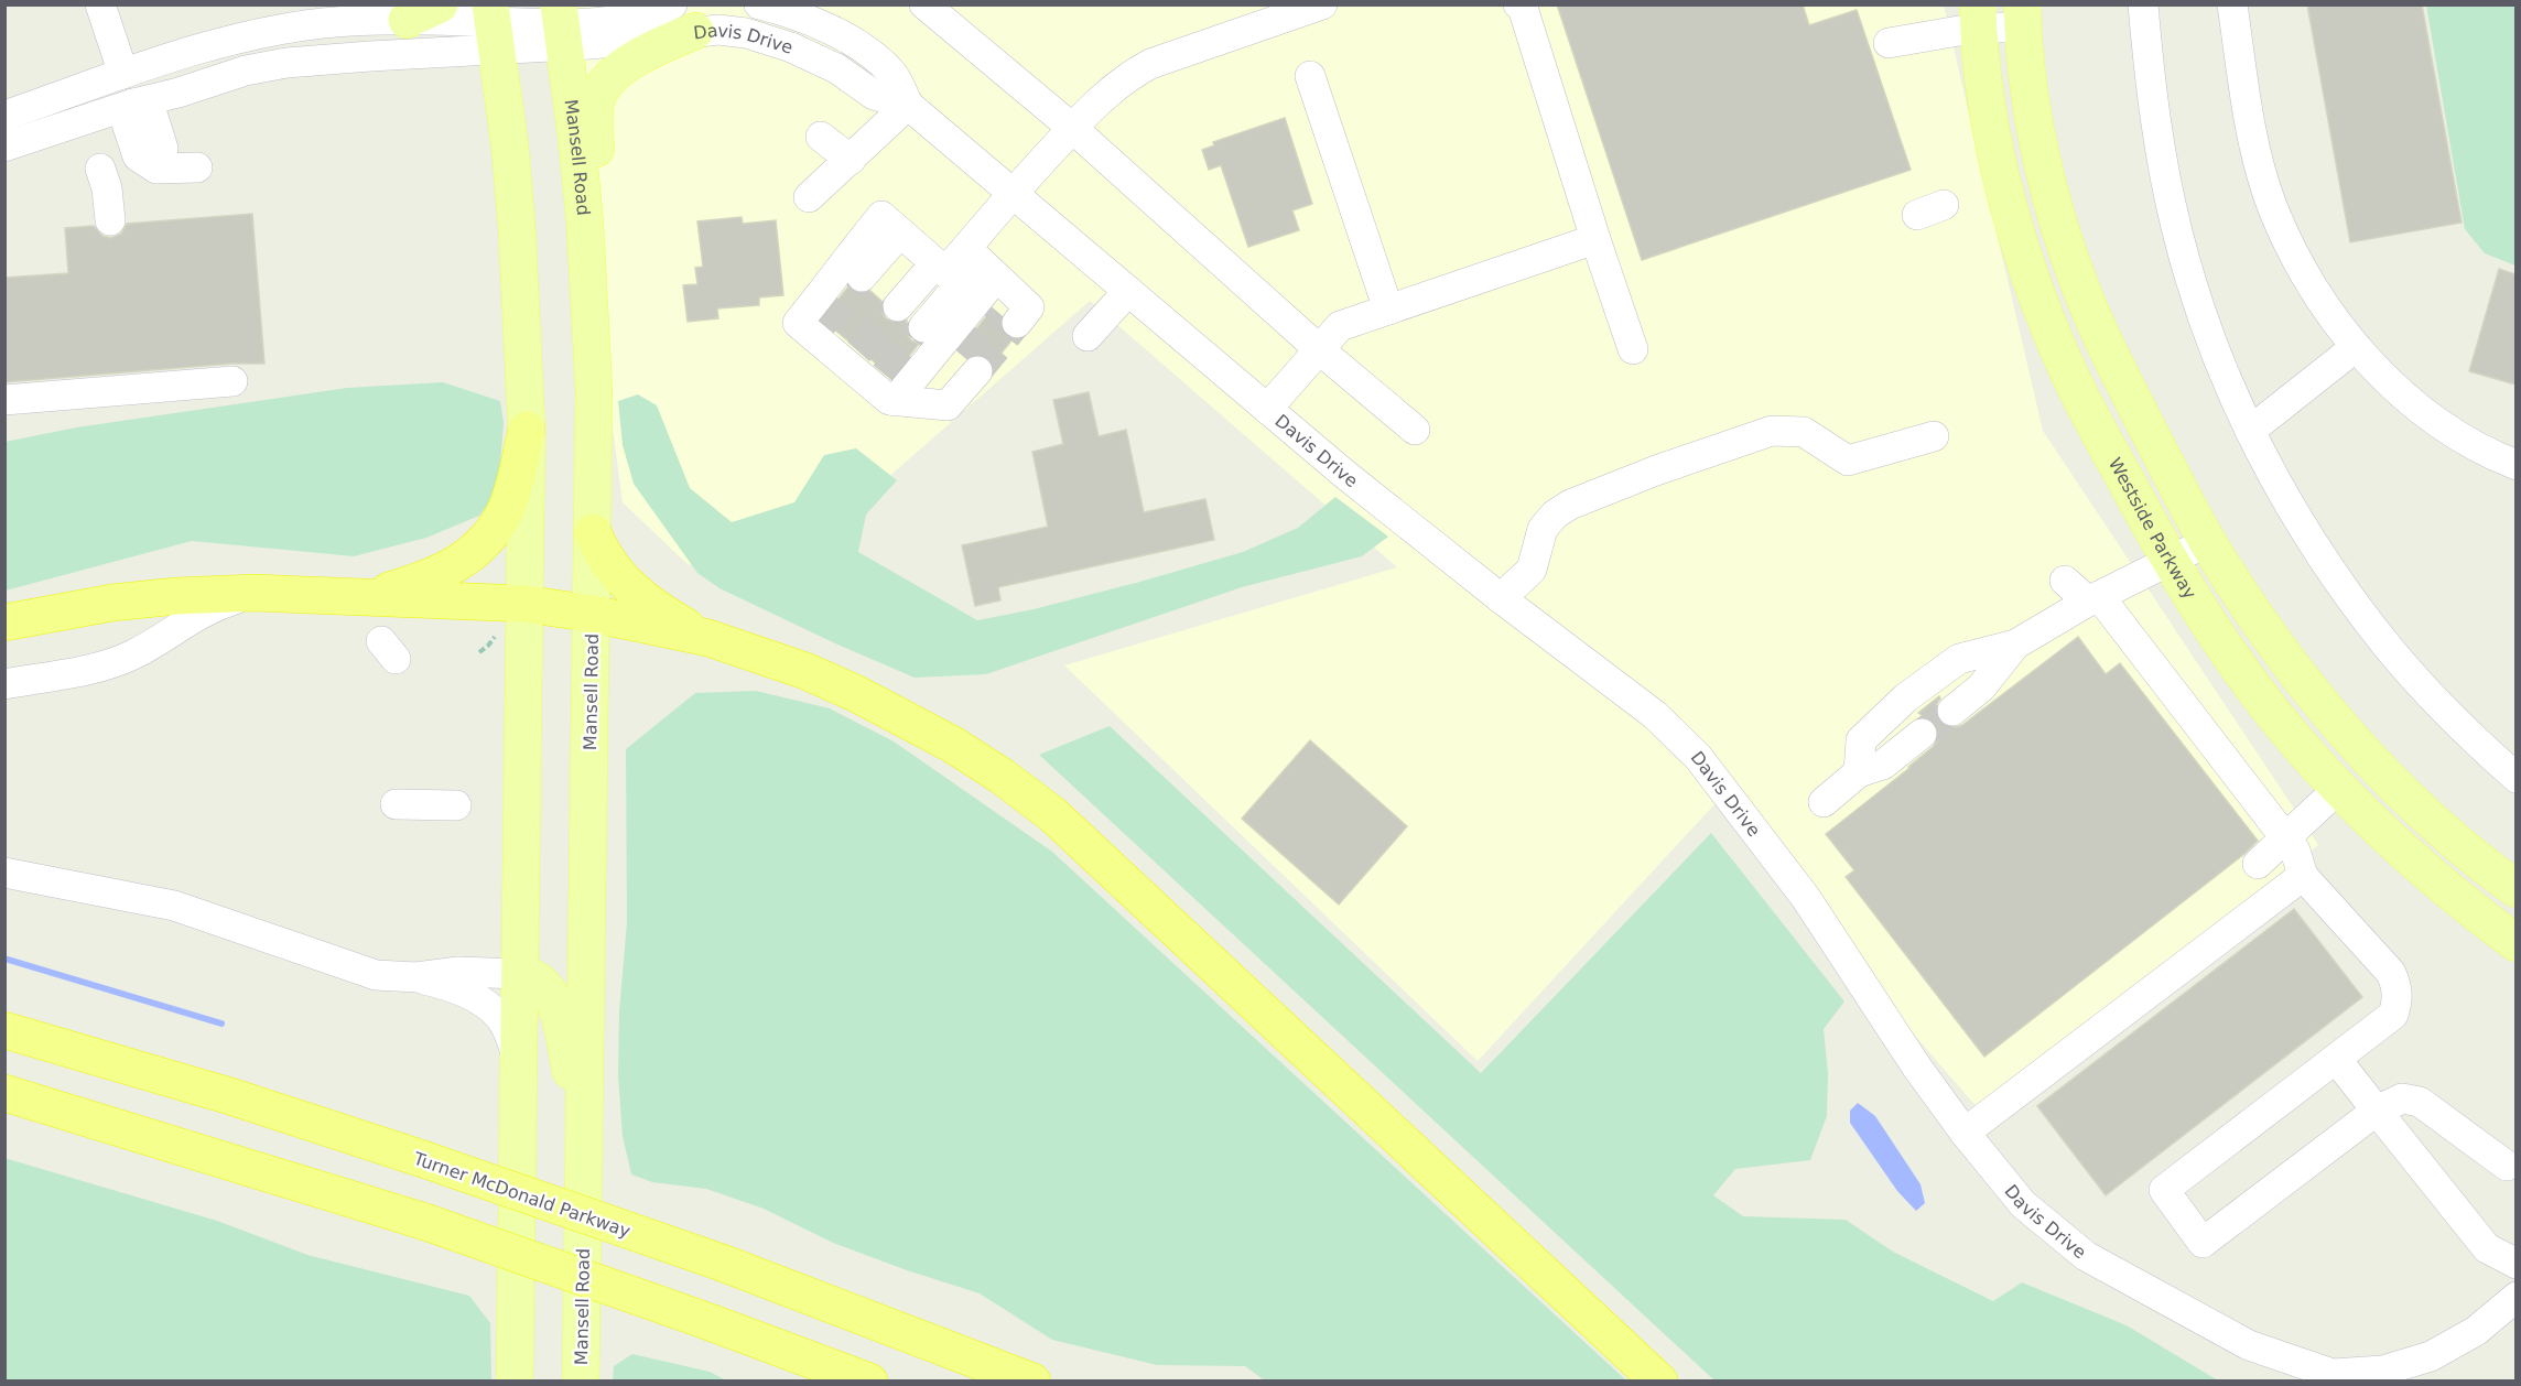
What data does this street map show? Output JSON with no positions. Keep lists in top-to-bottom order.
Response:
{
  "streets": {
    "highway": ["Turner McDonald Parkway"],
    "main road": ["Mansell Road", "Westside Parkway"],
    "street": ["Davis Drive"]
  },
  "crossings": [
    ["Davis Drive", "Mansell Road"]
  ]
}
